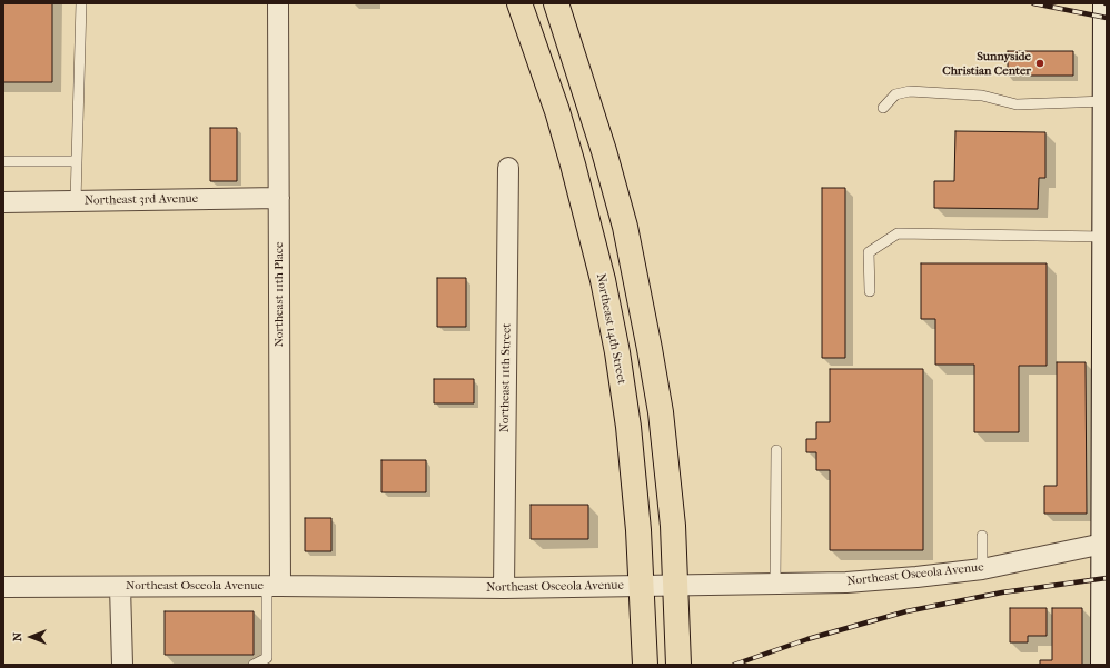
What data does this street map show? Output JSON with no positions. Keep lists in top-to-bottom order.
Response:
{
  "streets": {
    "main road": ["Northeast 14th Street"],
    "street": [
      "Northeast 3rd Avenue",
      "Northeast 11th Place",
      "Northeast 11th Street",
      "Northeast Osceola Avenue"
    ]
  },
  "crossings": [
    ["Northeast 3rd Avenue", "Northeast 11th Place"],
    ["Northeast 11th Place", "Northeast Osceola Avenue"],
    ["Northeast 14th Street", "Northeast Osceola Avenue"],
    ["Northeast 11th Street", "Northeast Osceola Avenue"]
  ],
  "places": ["Sunnyside Christian Center"],
  "north": "left"
}
